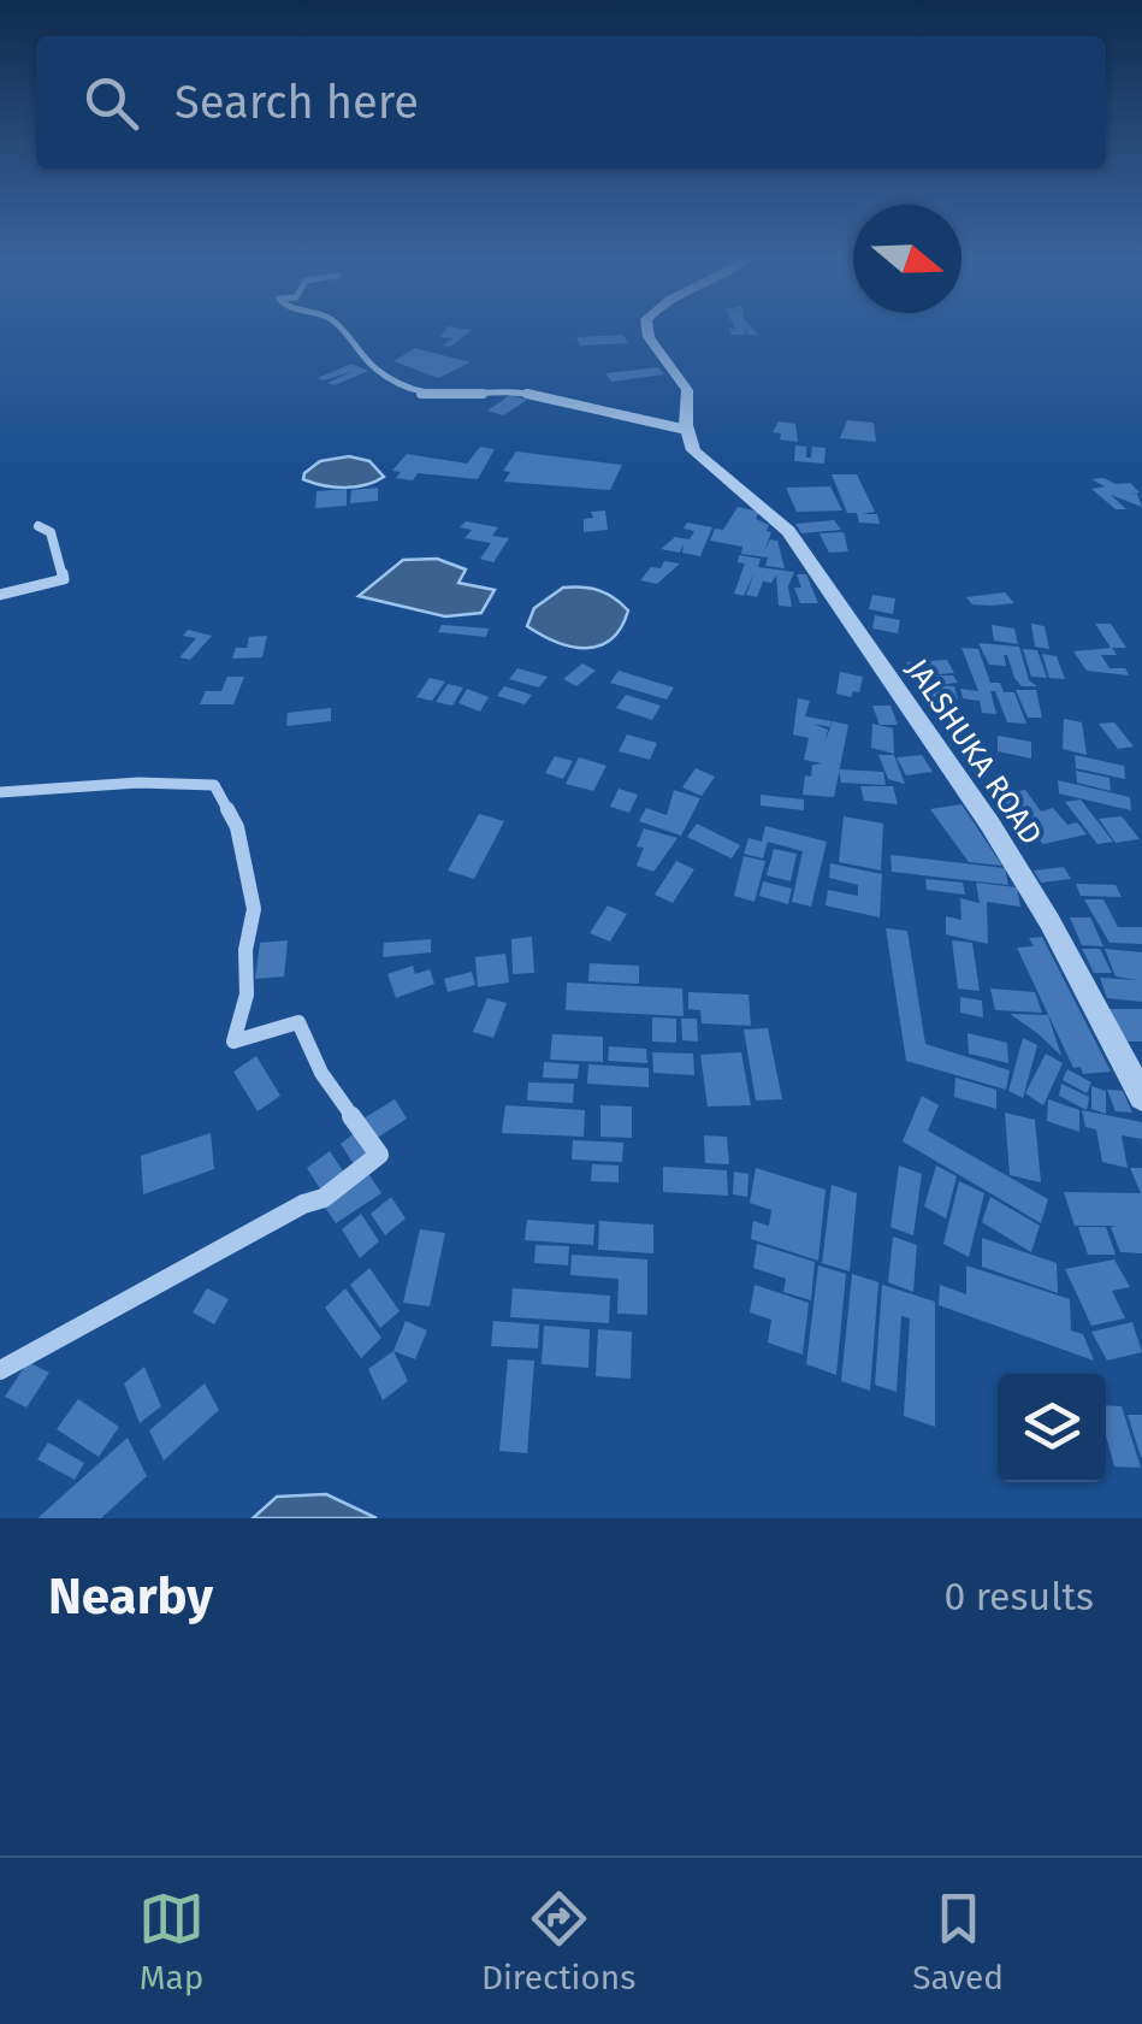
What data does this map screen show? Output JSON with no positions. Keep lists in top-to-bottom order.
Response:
{
  "streets": {
    "street": ["JALSHUKA ROAD"]
  },
  "north": "right",
  "page": {
    "search": "Search here",
    "heading": ["Nearby", "0 results"],
    "nav": ["Map", "Directions", "Saved"]
  }
}
